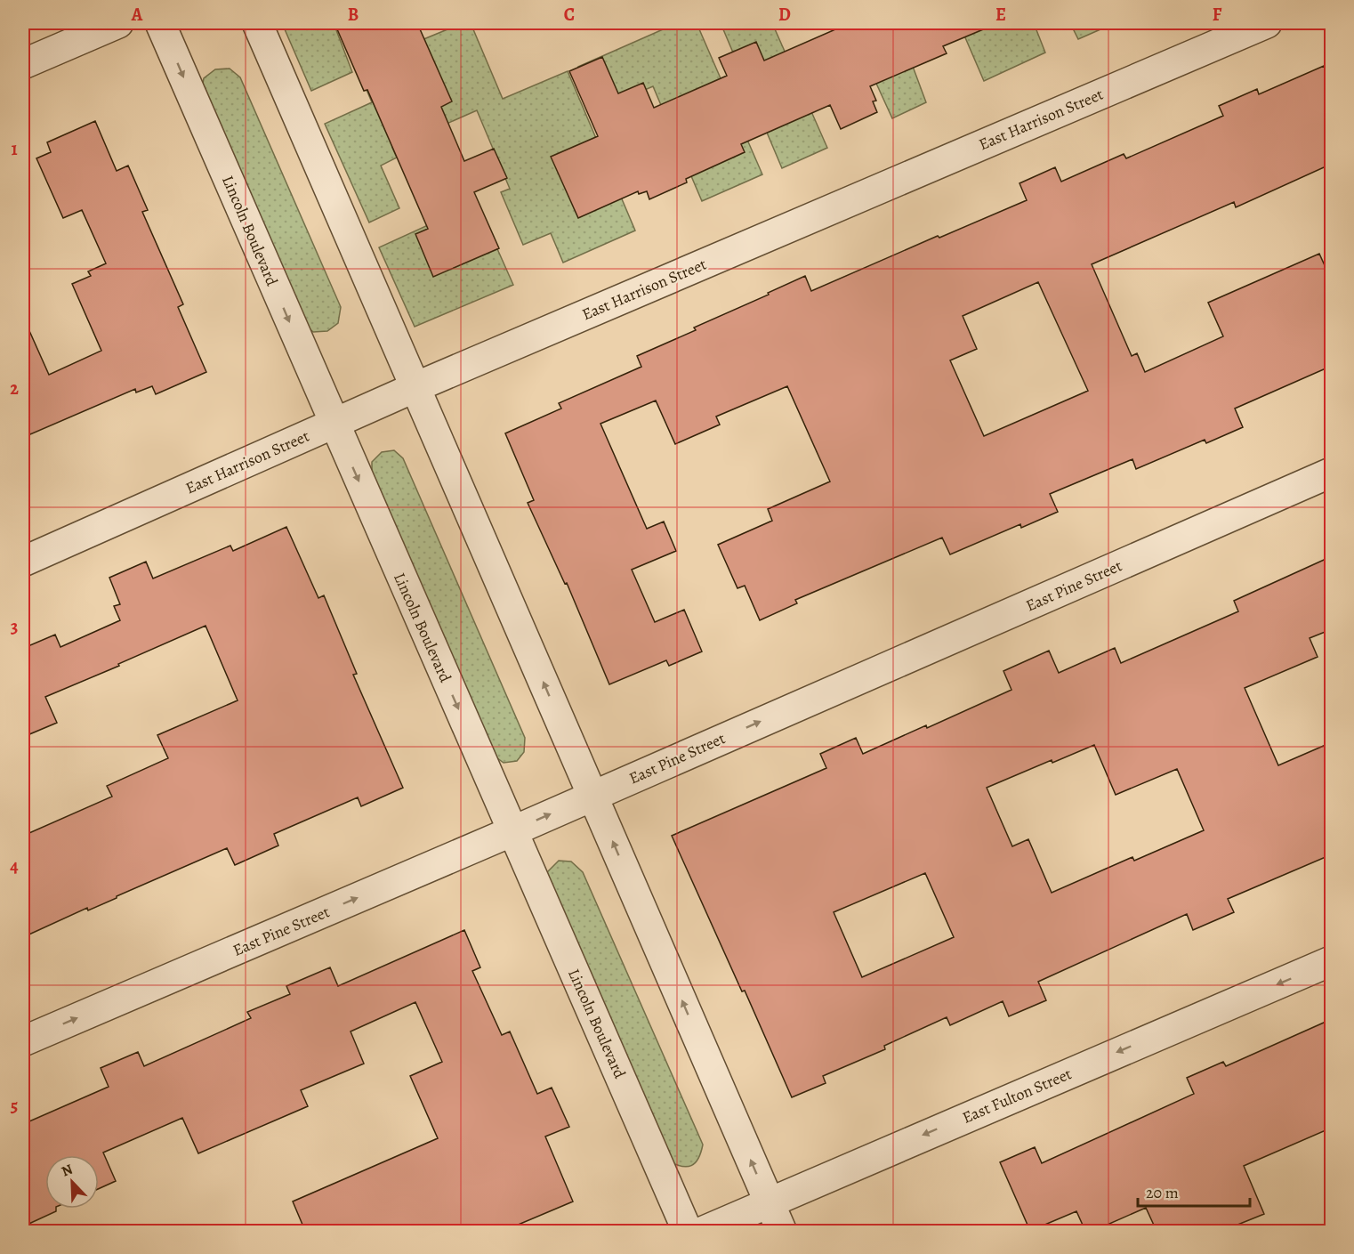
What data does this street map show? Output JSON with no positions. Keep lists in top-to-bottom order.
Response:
{
  "streets": {
    "street": [
      "East Harrison Street",
      "Lincoln Boulevard",
      "East Pine Street",
      "East Fulton Street"
    ]
  },
  "crossings": [
    ["East Harrison Street", "Lincoln Boulevard"],
    ["Lincoln Boulevard", "East Pine Street"]
  ],
  "one_way": ["East Pine Street", "East Fulton Street"],
  "scale_bar": "20 m",
  "north": "top left",
  "grid": {
    "columns": [
      "A",
      "B",
      "C",
      "D",
      "E",
      "F"
    ],
    "rows": [
      "1",
      "2",
      "3",
      "4",
      "5"
    ]
  }
}
